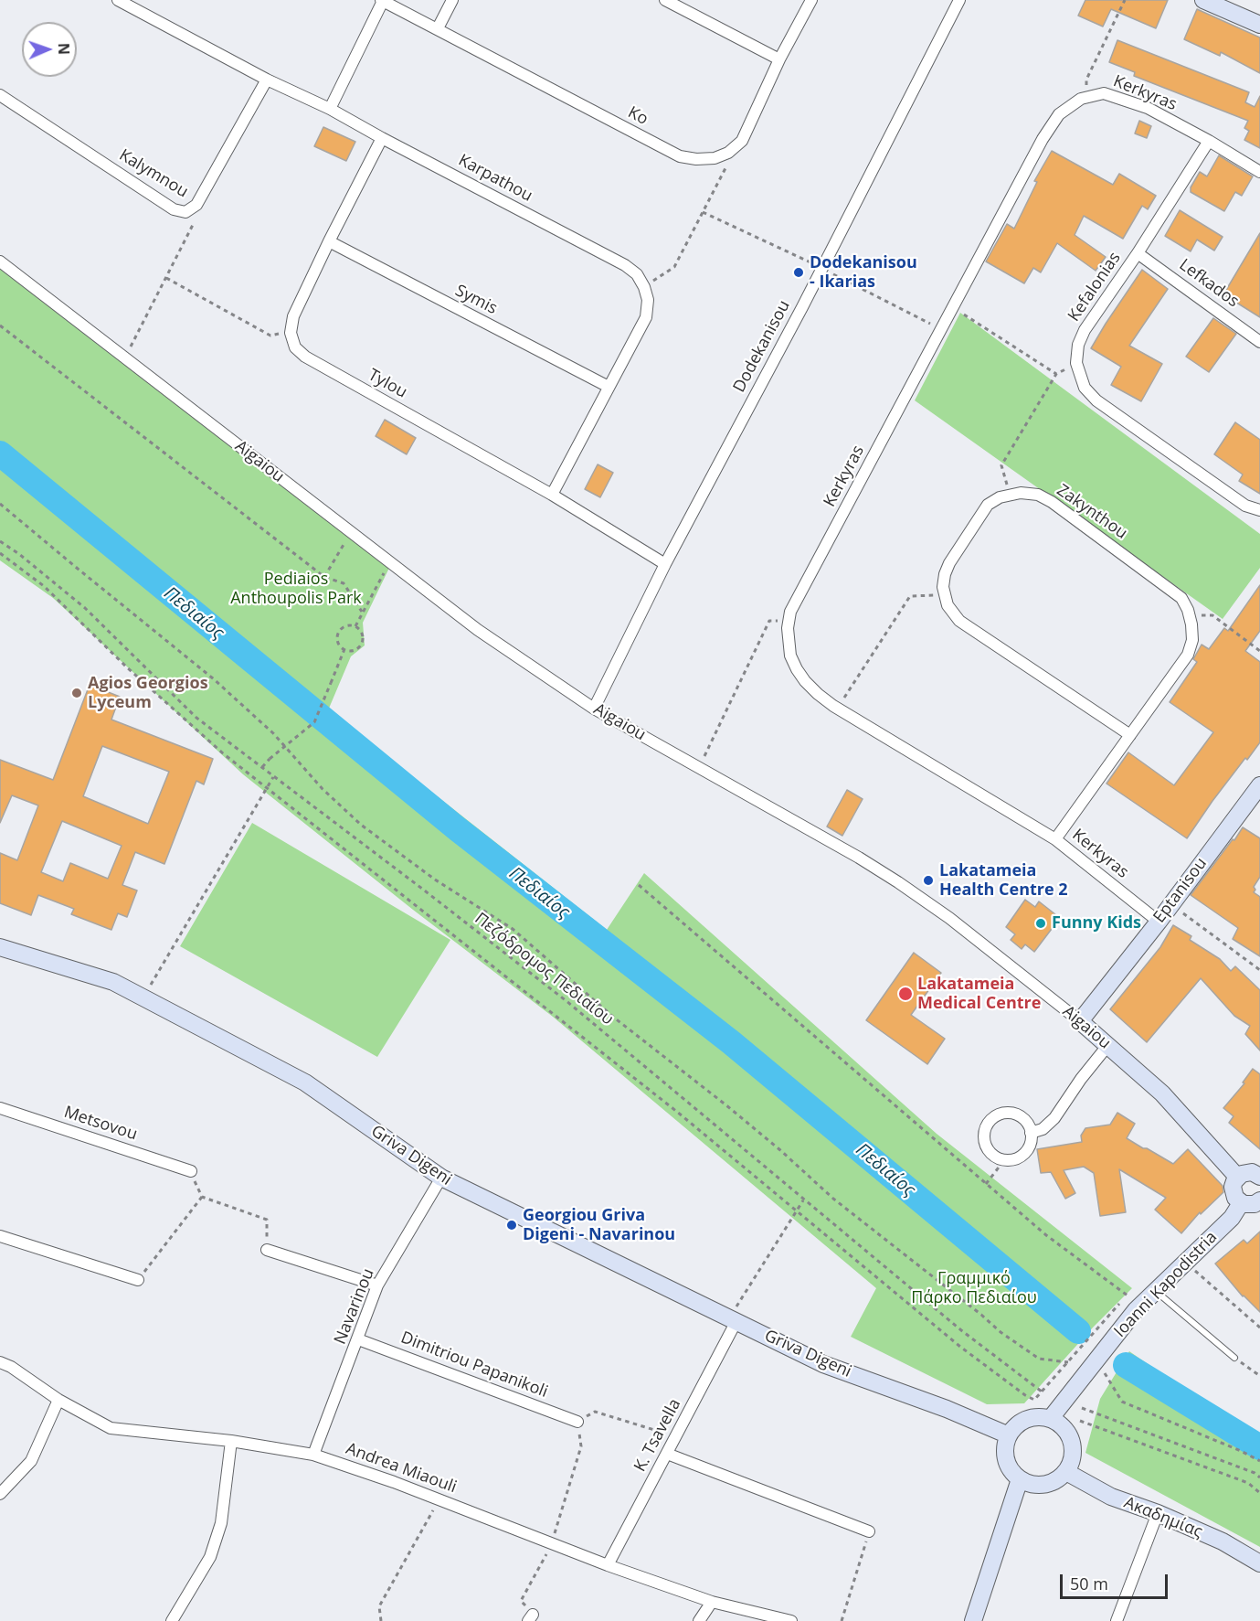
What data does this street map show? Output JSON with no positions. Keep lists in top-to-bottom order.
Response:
{
  "streets": {
    "street": [
      "Kerkyras",
      "Ko",
      "Kalymnou",
      "Karpathou",
      "Lefkados",
      "Kefalonias",
      "Symis",
      "Dodekanisou",
      "Tylou",
      "Aigaiou",
      "Zakynthou",
      "Eptanisou",
      "Metsovou",
      "Griva Digeni",
      "Ioanni Kapodistria",
      "Navarinou",
      "Dimitriou Papanikoli",
      "K. Tsavella",
      "Andrea Miaouli",
      "Ακαδημίας"
    ],
    "path": ["Πεζόδρομος Πεδιαίου"]
  },
  "crossings": [
    ["Kerkyras", "Kefalonias"],
    ["Kerkyras", "Zakynthou"],
    ["Kerkyras", "Eptanisou"],
    ["Kalymnou", "Karpathou"],
    ["Lefkados", "Kefalonias"],
    ["Dodekanisou", "Tylou"],
    ["Dodekanisou", "Aigaiou"],
    ["Aigaiou", "Eptanisou"],
    ["Griva Digeni", "Ioanni Kapodistria"],
    ["Griva Digeni", "Navarinou"],
    ["Griva Digeni", "K. Tsavella"],
    ["Griva Digeni", "Ακαδημίας"],
    ["Ioanni Kapodistria", "Ακαδημίας"],
    ["Navarinou", "Dimitriou Papanikoli"],
    ["Navarinou", "Andrea Miaouli"],
    ["K. Tsavella", "Andrea Miaouli"]
  ],
  "water": ["Πεδιαίος"],
  "parks": ["Pediaios Anthoupolis Park", "Γραμμικό Πάρκο Πεδιαίου"],
  "places": [
    "Dodekanisou - Ikarias",
    "Agios Georgios Lyceum",
    "Lakatameia Health Centre 2",
    "Funny Kids",
    "Lakatameia Medical Centre",
    "Georgiou Griva Digeni - Navarinou"
  ],
  "scale_bar": "50 m",
  "north": "right"
}
